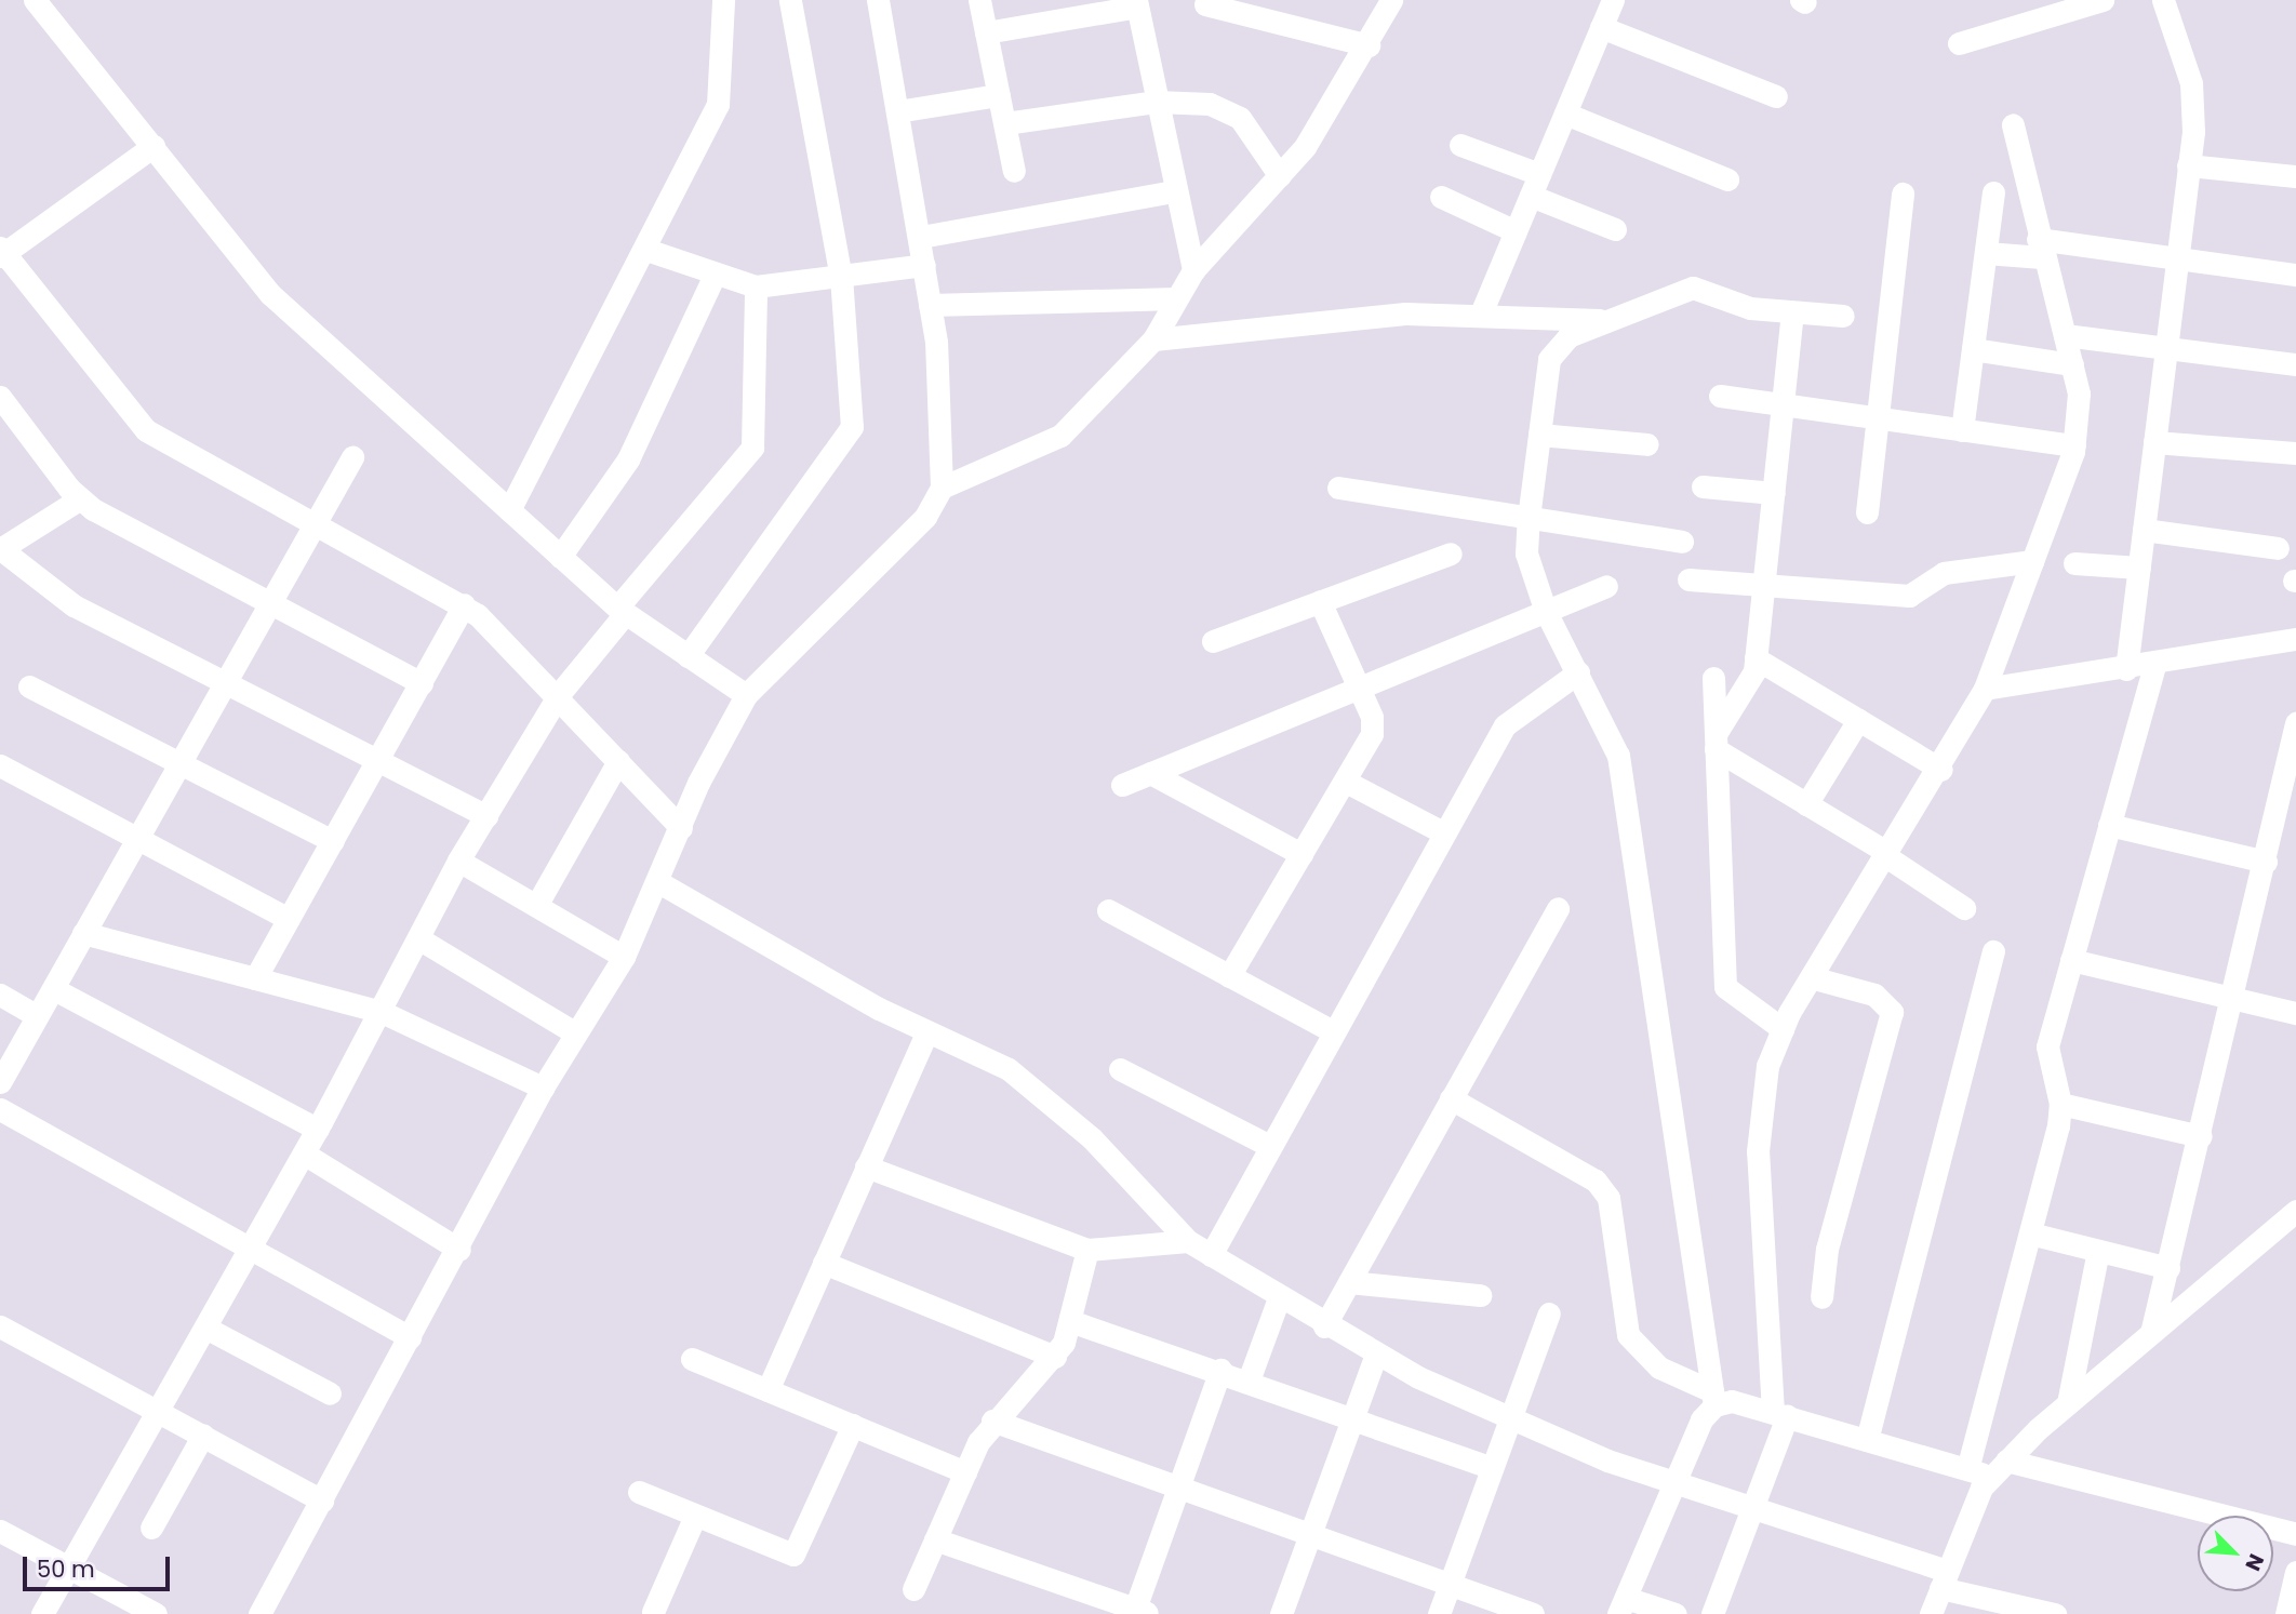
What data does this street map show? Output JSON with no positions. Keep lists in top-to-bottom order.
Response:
{
  "scale_bar": "50 m",
  "north": "bottom right"
}
